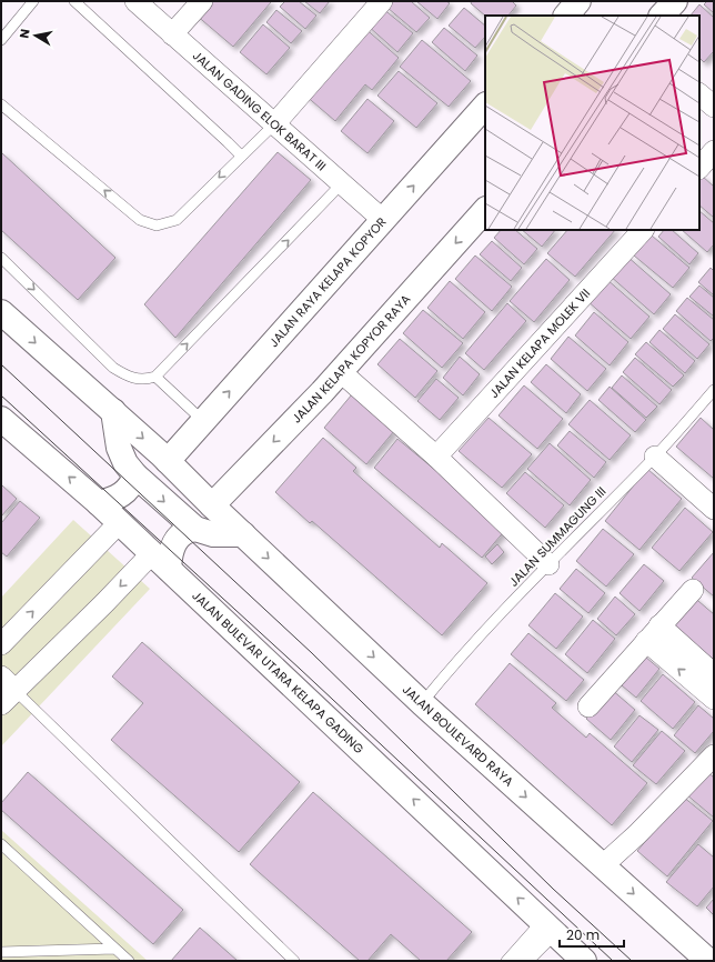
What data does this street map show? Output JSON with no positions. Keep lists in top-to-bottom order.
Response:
{
  "streets": {
    "main road": [
      "JALAN RAYA KELAPA KOPYOR",
      "JALAN KELAPA KOPYOR RAYA",
      "JALAN BULEVAR UTARA KELAPA GADING",
      "JALAN BOULEVARD RAYA"
    ],
    "street": ["JALAN GADING ELOK BARAT III", "JALAN KELAPA MOLEK VII"],
    "lane": ["JALAN SUMMAGUNG III"]
  },
  "crossings": [
    ["JALAN GADING ELOK BARAT III", "JALAN RAYA KELAPA KOPYOR"],
    ["JALAN KELAPA KOPYOR RAYA", "JALAN BOULEVARD RAYA"],
    ["JALAN SUMMAGUNG III", "JALAN BOULEVARD RAYA"]
  ],
  "one_way": [
    "JALAN RAYA KELAPA KOPYOR",
    "JALAN KELAPA KOPYOR RAYA",
    "JALAN BULEVAR UTARA KELAPA GADING",
    "JALAN BOULEVARD RAYA"
  ],
  "scale_bar": "20 m",
  "north": "left"
}
